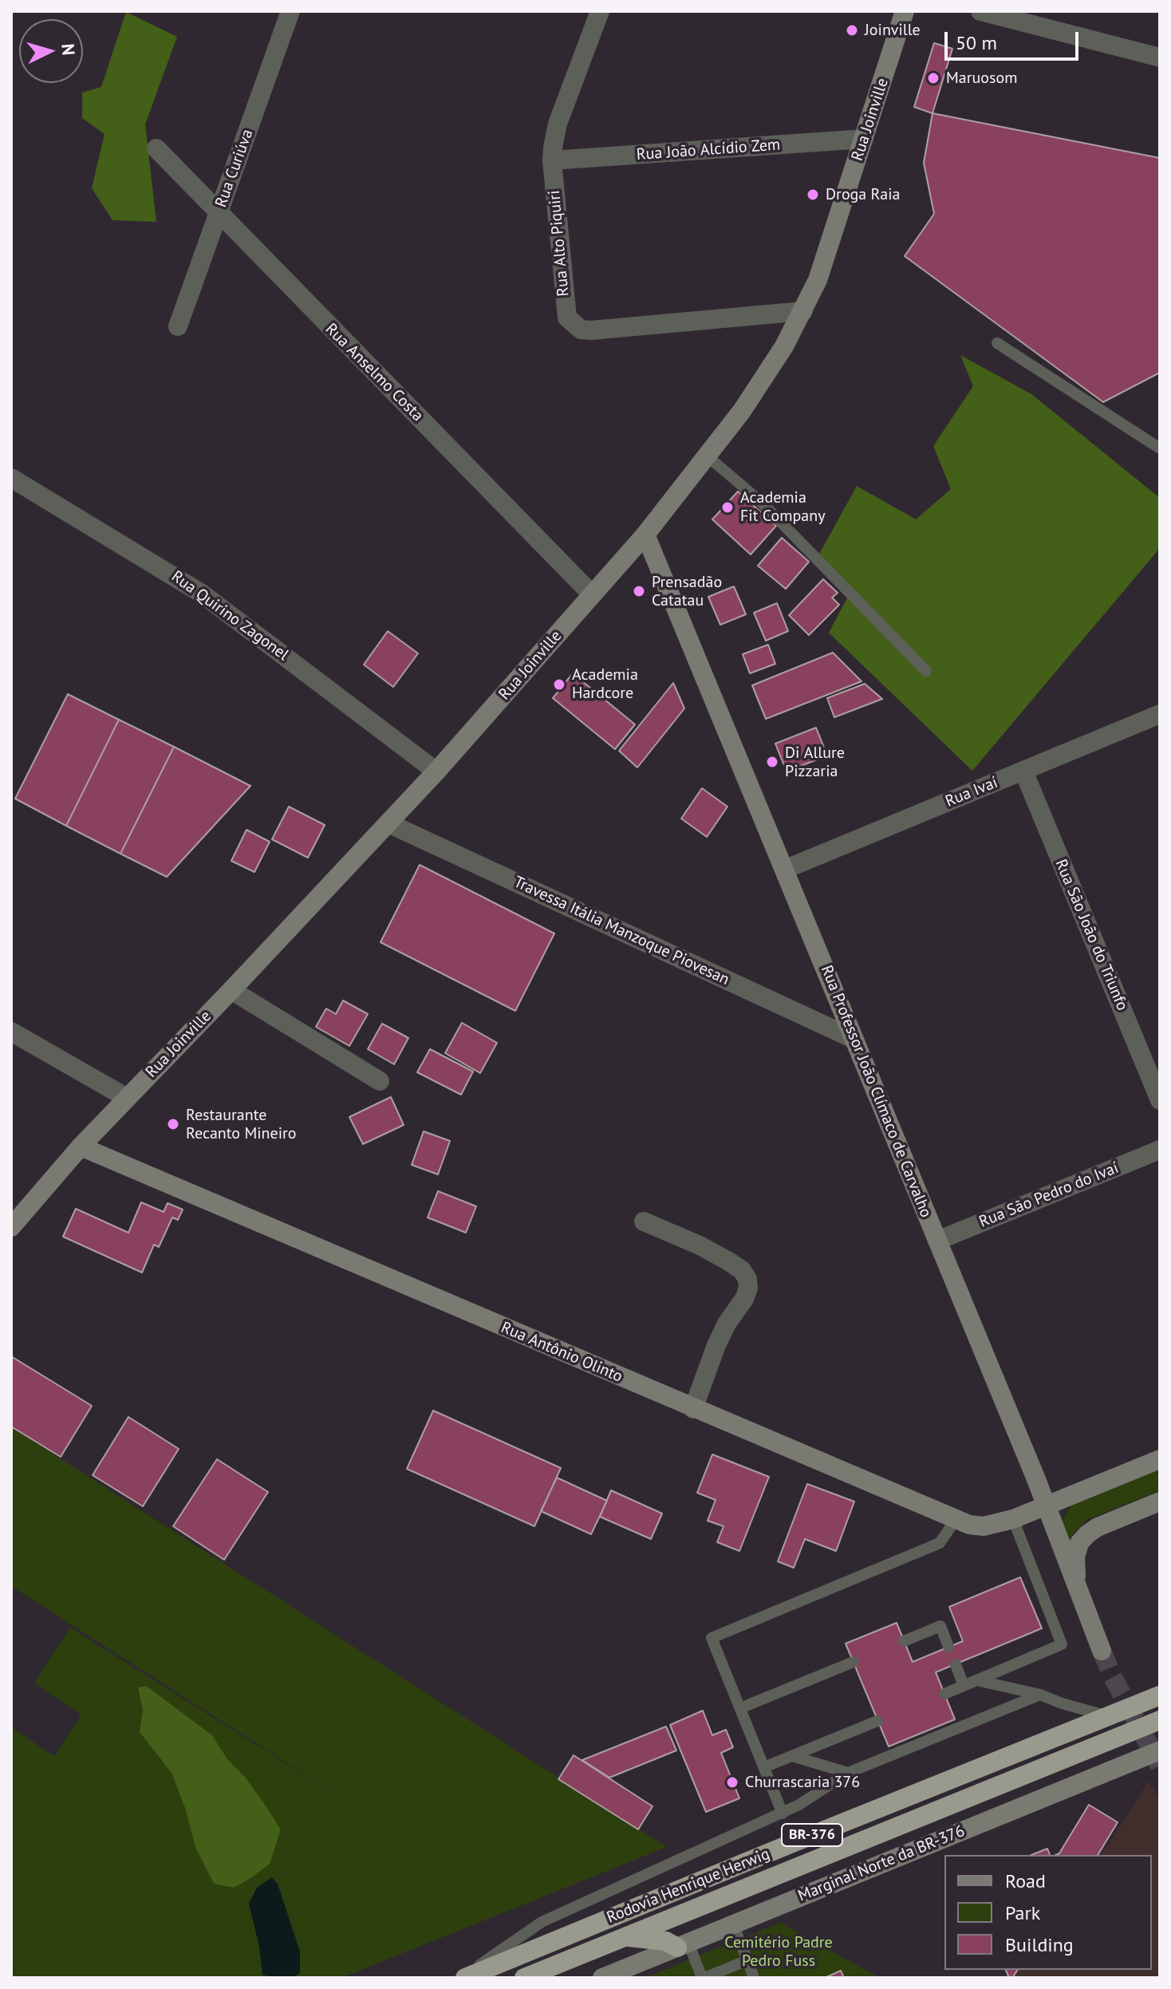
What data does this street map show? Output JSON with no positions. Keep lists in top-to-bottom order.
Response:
{
  "streets": {
    "highway": ["BR-376", "Rodovia Henrique Herwig"],
    "main road": [
      "Rua Joinville",
      "Rua Professor João Clímaco de Carvalho",
      "Rua Antônio Olinto",
      "Marginal Norte da BR-376"
    ],
    "street": [
      "Rua João Alcídio Zem",
      "Rua Curiúva",
      "Rua Alto Piquiri",
      "Rua Anselmo Costa",
      "Rua Quirino Zagonel",
      "Rua Ivaí",
      "Travessa Itália Manzoque Piovesan",
      "Rua São João do Triunfo",
      "Rua São Pedro do Ivaí"
    ]
  },
  "crossings": [
    ["Rua Joinville", "Rua João Alcídio Zem"],
    ["Rua Joinville", "Rua Alto Piquiri"],
    ["Rua Joinville", "Rua Anselmo Costa"],
    ["Rua Joinville", "Rua Quirino Zagonel"],
    ["Rua Joinville", "Travessa Itália Manzoque Piovesan"],
    ["Rua Joinville", "Rua Professor João Clímaco de Carvalho"],
    ["Rua Joinville", "Rua Antônio Olinto"],
    ["Rua João Alcídio Zem", "Rua Alto Piquiri"],
    ["Rua Curiúva", "Rua Anselmo Costa"],
    ["Rua Ivaí", "Rua São João do Triunfo"],
    ["Rua Ivaí", "Rua Professor João Clímaco de Carvalho"],
    ["Travessa Itália Manzoque Piovesan", "Rua Professor João Clímaco de Carvalho"],
    ["Rua Professor João Clímaco de Carvalho", "Rua São Pedro do Ivaí"],
    ["Rua Professor João Clímaco de Carvalho", "Rua Antônio Olinto"]
  ],
  "parks": ["Cemitério Padre Pedro Fuss"],
  "places": [
    "Joinville",
    "Maruosom",
    "Droga Raia",
    "Academia Fit Company",
    "Prensadão Catatau",
    "Academia Hardcore",
    "Di Allure Pizzaria",
    "Restaurante Recanto Mineiro",
    "Churrascaria 376"
  ],
  "legend": ["Road", "Park", "Building"],
  "scale_bar": "50 m",
  "north": "right"
}
